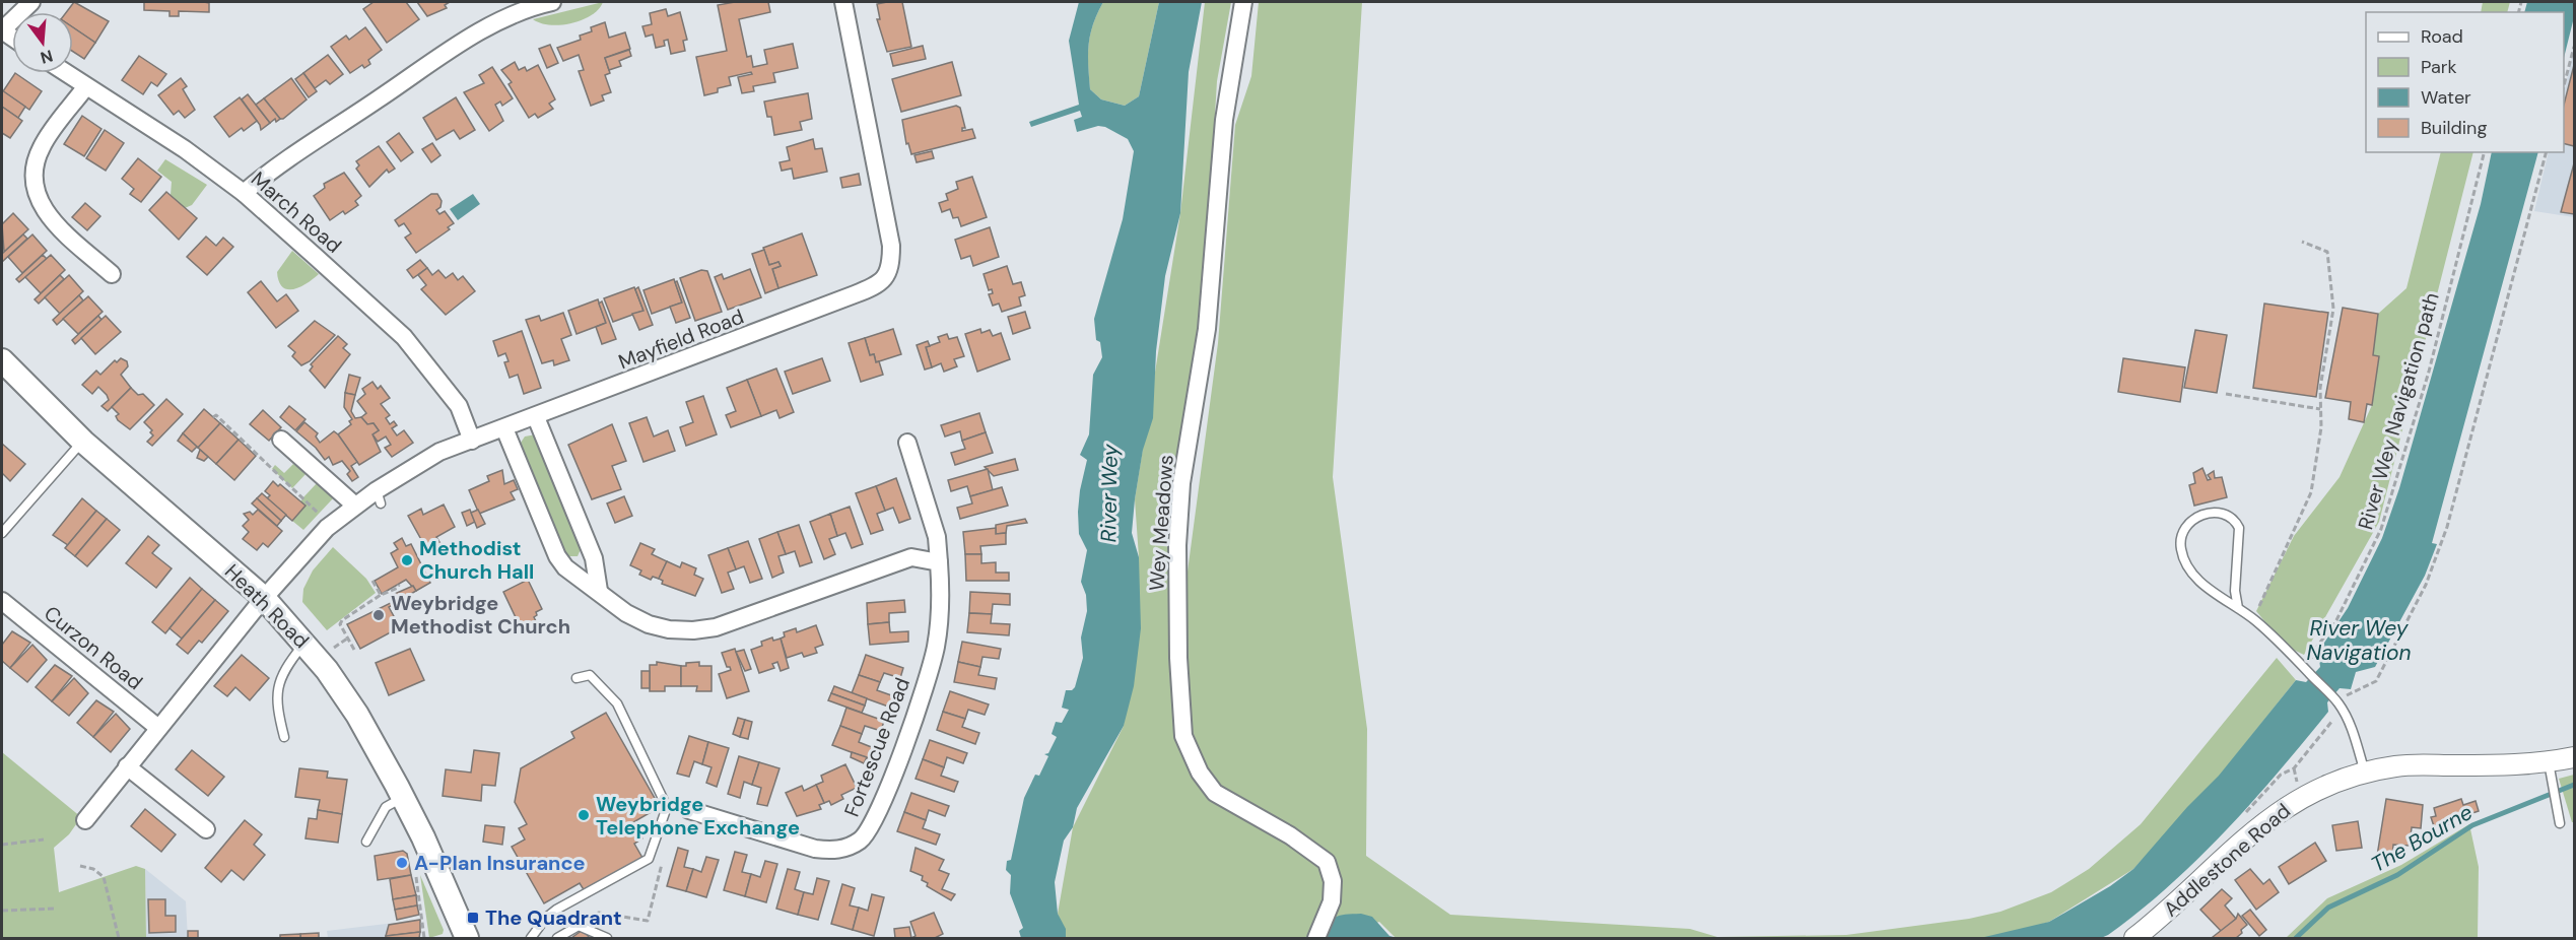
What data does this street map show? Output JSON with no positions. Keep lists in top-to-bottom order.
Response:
{
  "streets": {
    "main road": ["Heath Road"],
    "street": [
      "March Road",
      "Mayfield Road",
      "Wey Meadows",
      "Curzon Road",
      "Fortescue Road",
      "Addlestone Road"
    ],
    "path": ["River Wey Navigation path"]
  },
  "crossings": [
    ["March Road", "Mayfield Road"],
    ["Mayfield Road", "Heath Road"]
  ],
  "water": ["River Wey", "River Wey Navigation", "The Bourne"],
  "places": {
    "other": [
      "Methodist Church Hall",
      "Weybridge Methodist Church",
      "Weybridge Telephone Exchange",
      "A-Plan Insurance"
    ],
    "transit": ["The Quadrant"]
  },
  "legend": [
    "Road",
    "Park",
    "Water",
    "Building"
  ],
  "north": "bottom"
}
